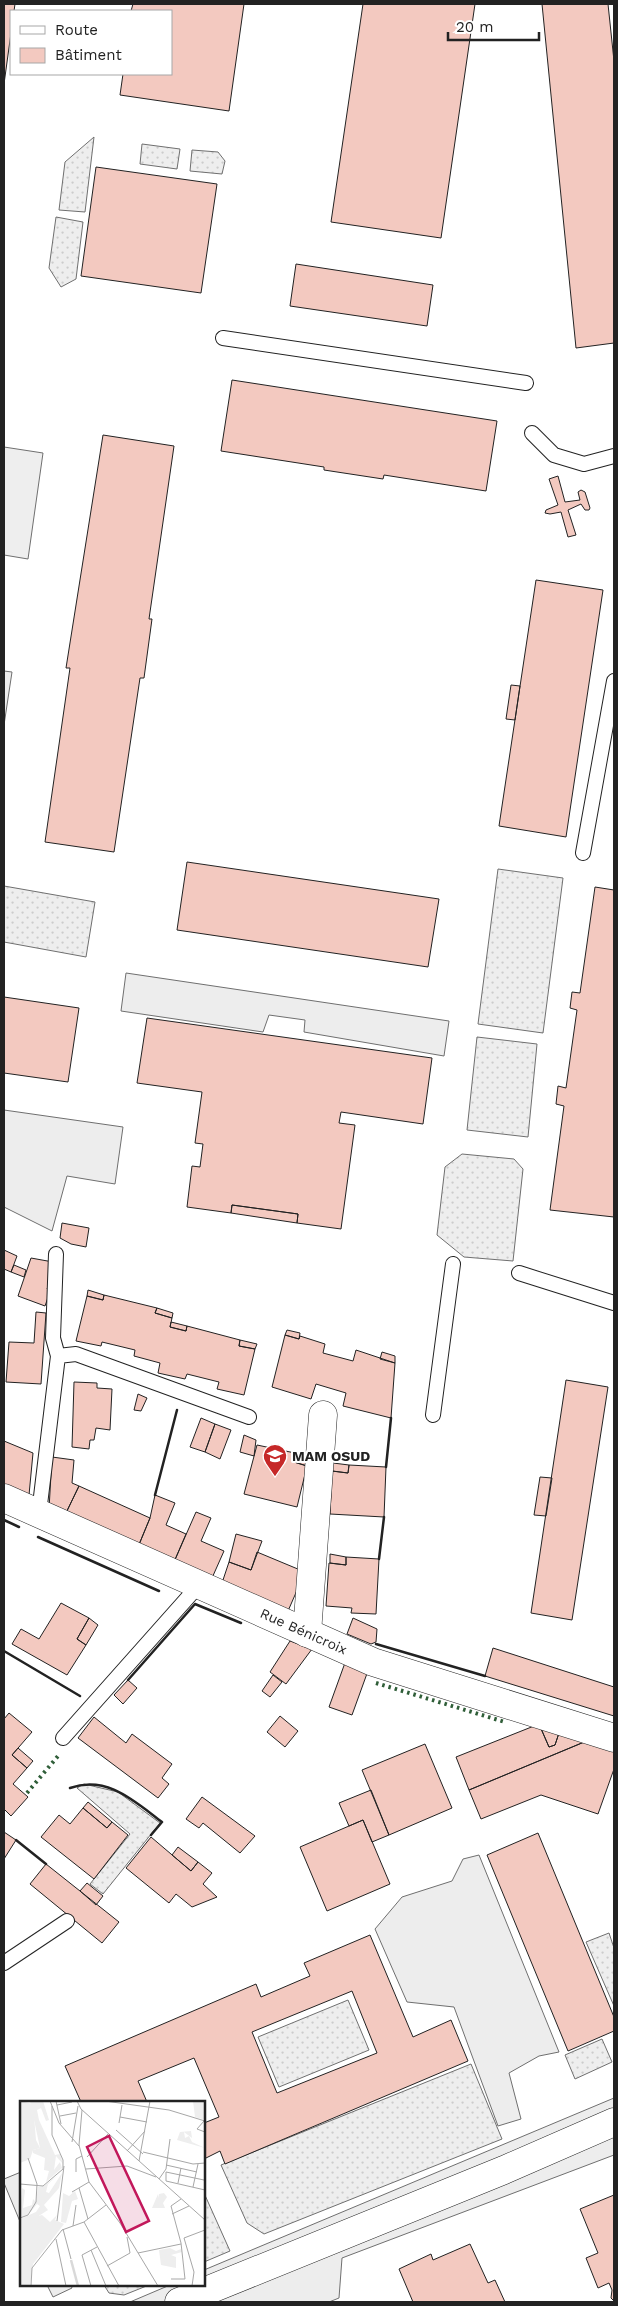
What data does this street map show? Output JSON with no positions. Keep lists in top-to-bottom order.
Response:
{
  "streets": {
    "street": ["Rue Bénicroix"]
  },
  "places": {
    "school or university": ["MAM OSUD"]
  },
  "legend": ["Route", "Bâtiment"],
  "scale_bar": "20 m"
}
